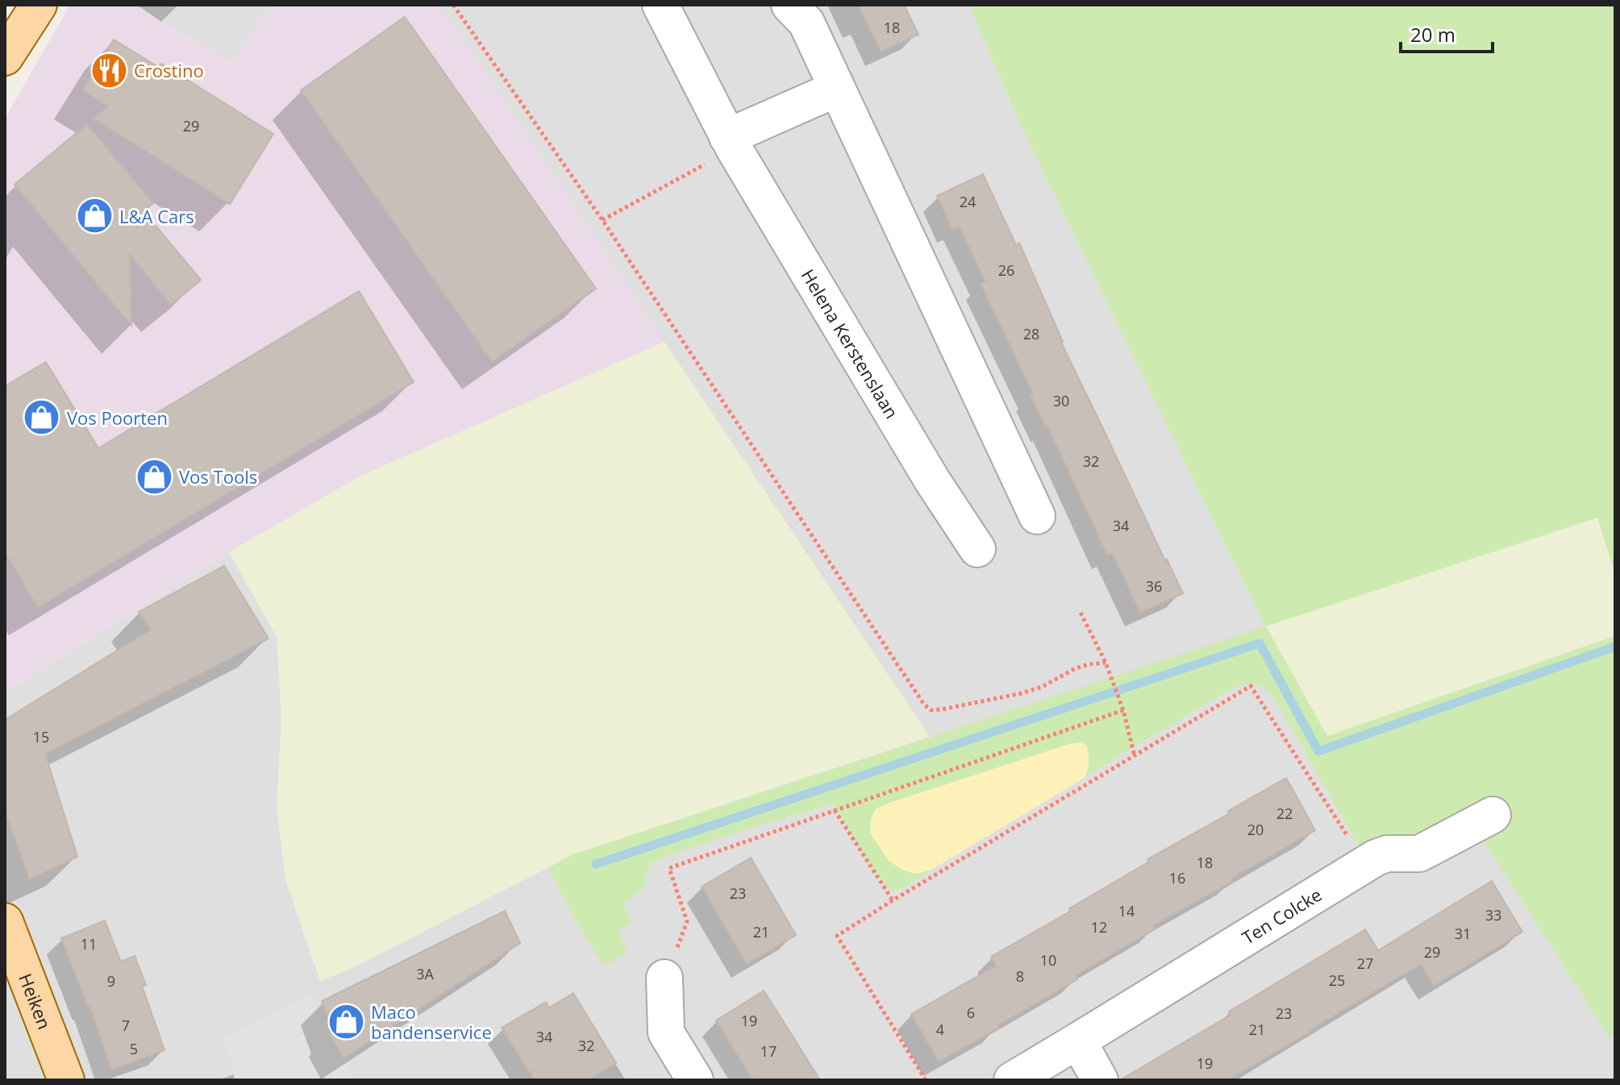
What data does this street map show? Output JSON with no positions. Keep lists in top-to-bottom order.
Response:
{
  "streets": {
    "main road": ["Heiken"],
    "street": ["Helena Kerstenslaan", "Ten Colcke"]
  },
  "places": {
    "restaurant": ["Crostino"],
    "shop": [
      "L&A Cars",
      "Vos Poorten",
      "Vos Tools",
      "Maco bandenservice"
    ]
  },
  "house_numbers": [
    "18",
    "29",
    "24",
    "26",
    "28",
    "30",
    "32",
    "34",
    "36",
    "15",
    "22",
    "20",
    "18",
    "16",
    "23",
    "14",
    "33",
    "12",
    "21",
    "31",
    "11",
    "29",
    "10",
    "27",
    "3A",
    "8",
    "25",
    "9",
    "6",
    "23",
    "19",
    "7",
    "4",
    "21",
    "34",
    "32",
    "5",
    "17",
    "19"
  ],
  "scale_bar": "20 m"
}
